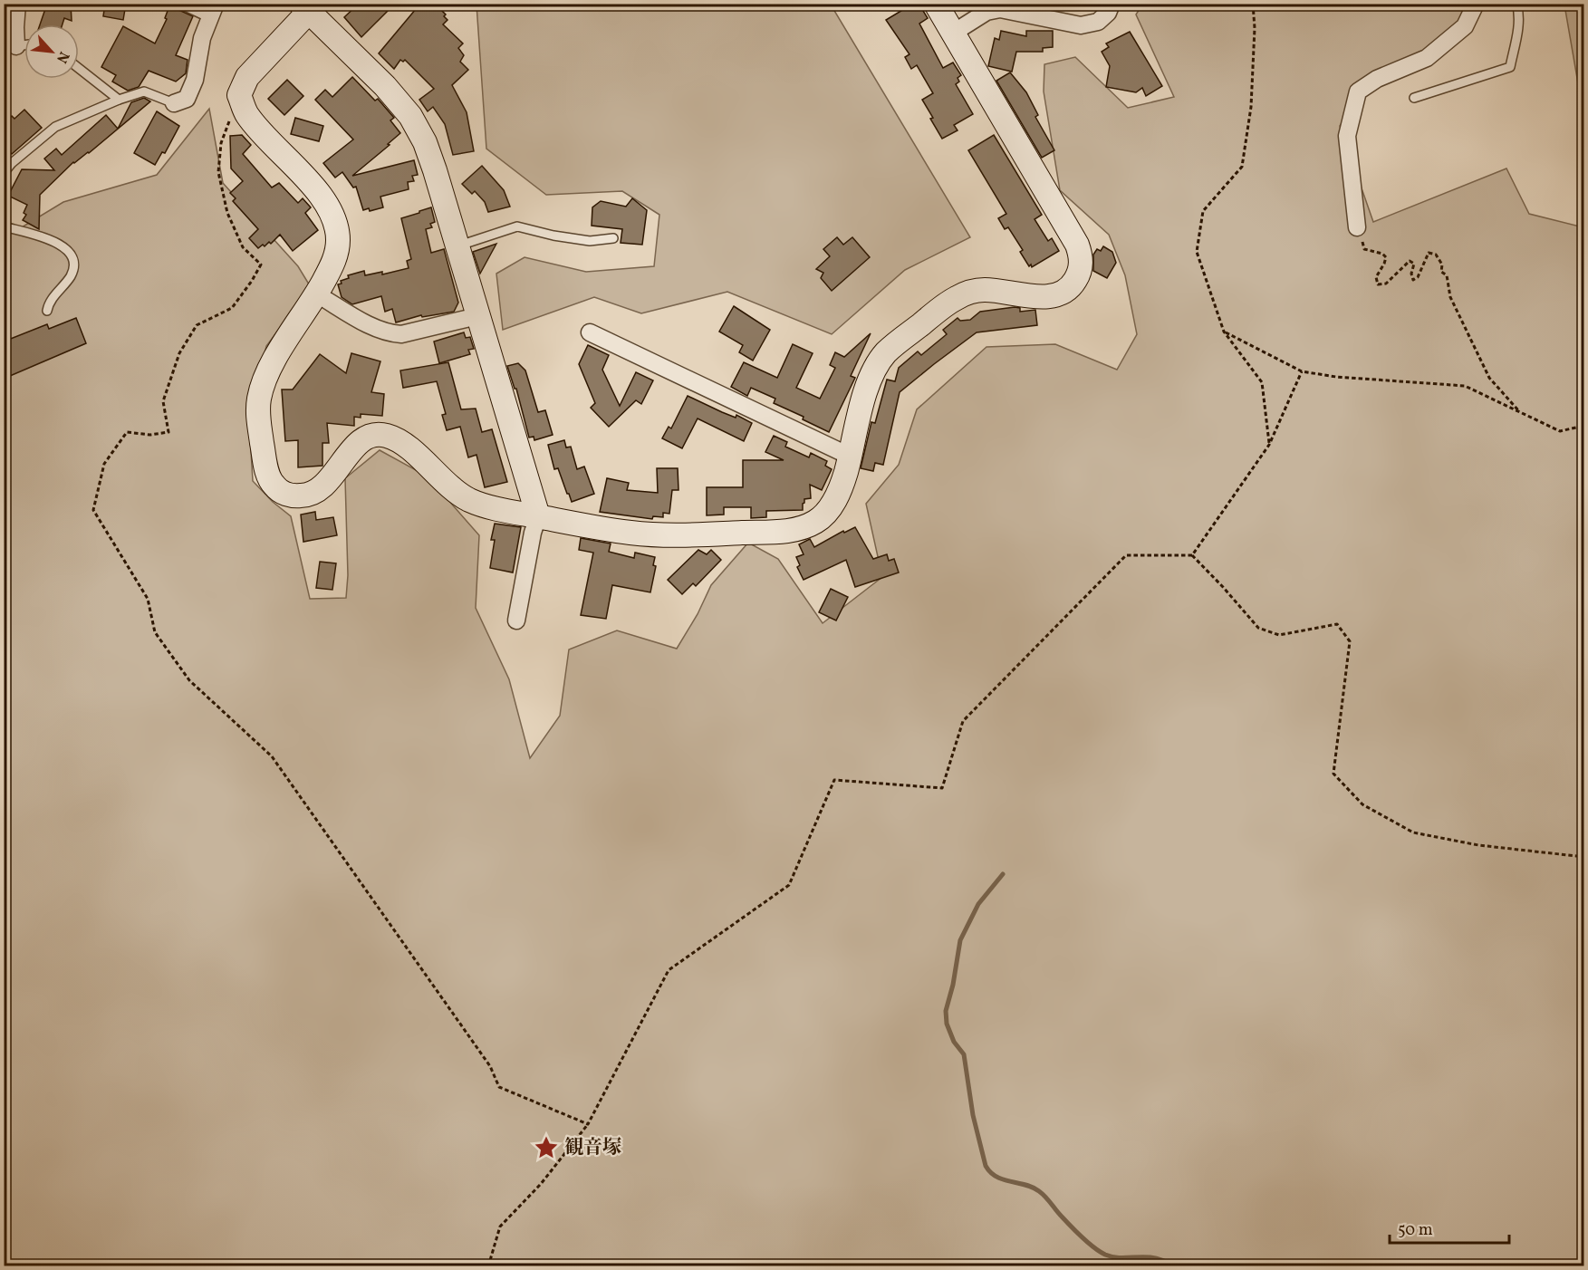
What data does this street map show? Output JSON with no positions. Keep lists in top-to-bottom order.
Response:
{
  "places": {
    "place": ["観音塚"]
  },
  "scale_bar": "50 m",
  "north": "bottom right"
}
